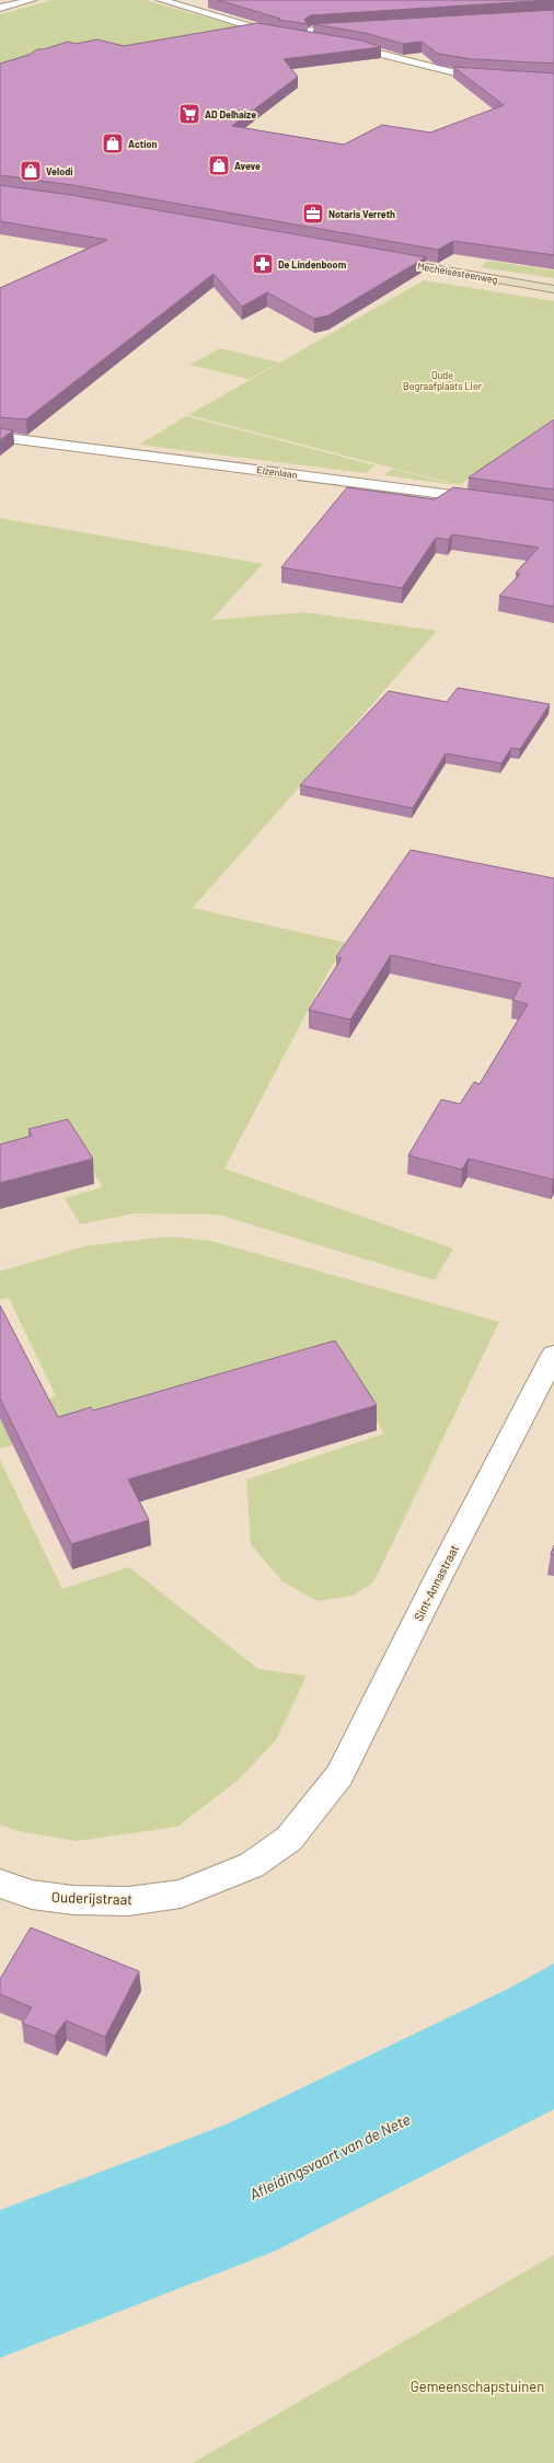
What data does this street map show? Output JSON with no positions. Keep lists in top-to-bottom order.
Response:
{
  "streets": {
    "street": [
      "Mechelsesteenweg",
      "Elzenlaan",
      "Sint-Annastraat",
      "Ouderijstraat"
    ]
  },
  "crossings": [
    ["Sint-Annastraat", "Ouderijstraat"]
  ],
  "water": ["Afleidingsvaart van de Nete"],
  "parks": ["Oude Begraafplaats Lier", "Gemeenschapstuinen"],
  "places": {
    "supermarket": ["AD Delhaize"],
    "shop": ["Action", "Aveve", "Velodi"],
    "office": ["Notaris Verreth"],
    "pharmacy": ["De Lindenboom"]
  }
}
